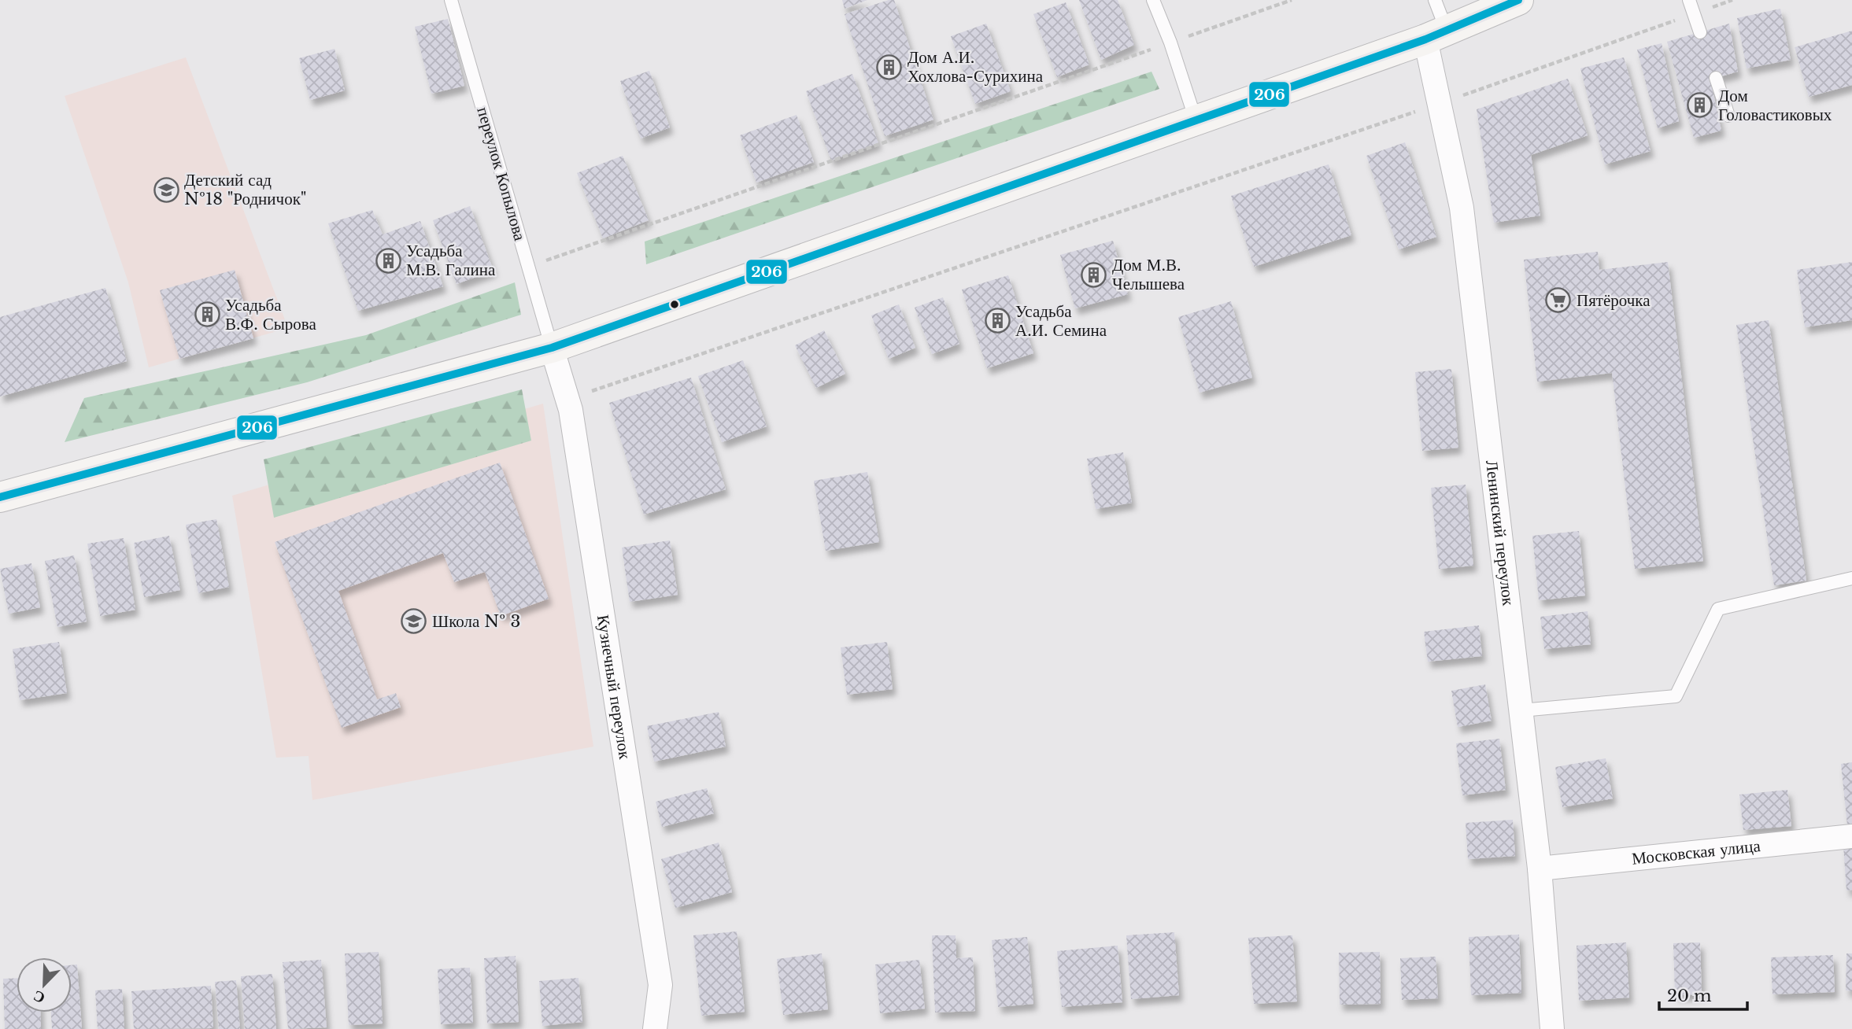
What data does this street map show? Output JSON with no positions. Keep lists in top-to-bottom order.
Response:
{
  "streets": {
    "street": ["Ленинский переулок", "Кузнечный переулок", "Московская улица"],
    "lane": ["переулок Копылова"]
  },
  "crossings": [
    ["переулок Копылова", "Кузнечный переулок"],
    ["Ленинский переулок", "Московская улица"]
  ],
  "places": {
    "building": [
      "Дом А.И. Хохлова-Сурихина",
      "Дом Головастиковых",
      "Усадьба М.В. Галина",
      "Дом М.В. Челышева",
      "Усадьба В.Ф. Сырова",
      "Усадьба А.И. Семина"
    ],
    "school or university": ["Детский сад №18 \"Родничок\"", "Школа № 3"],
    "supermarket": ["Пятёрочка"]
  },
  "lines": ["transit line 206"],
  "scale_bar": "20 m",
  "north": "bottom left"
}
